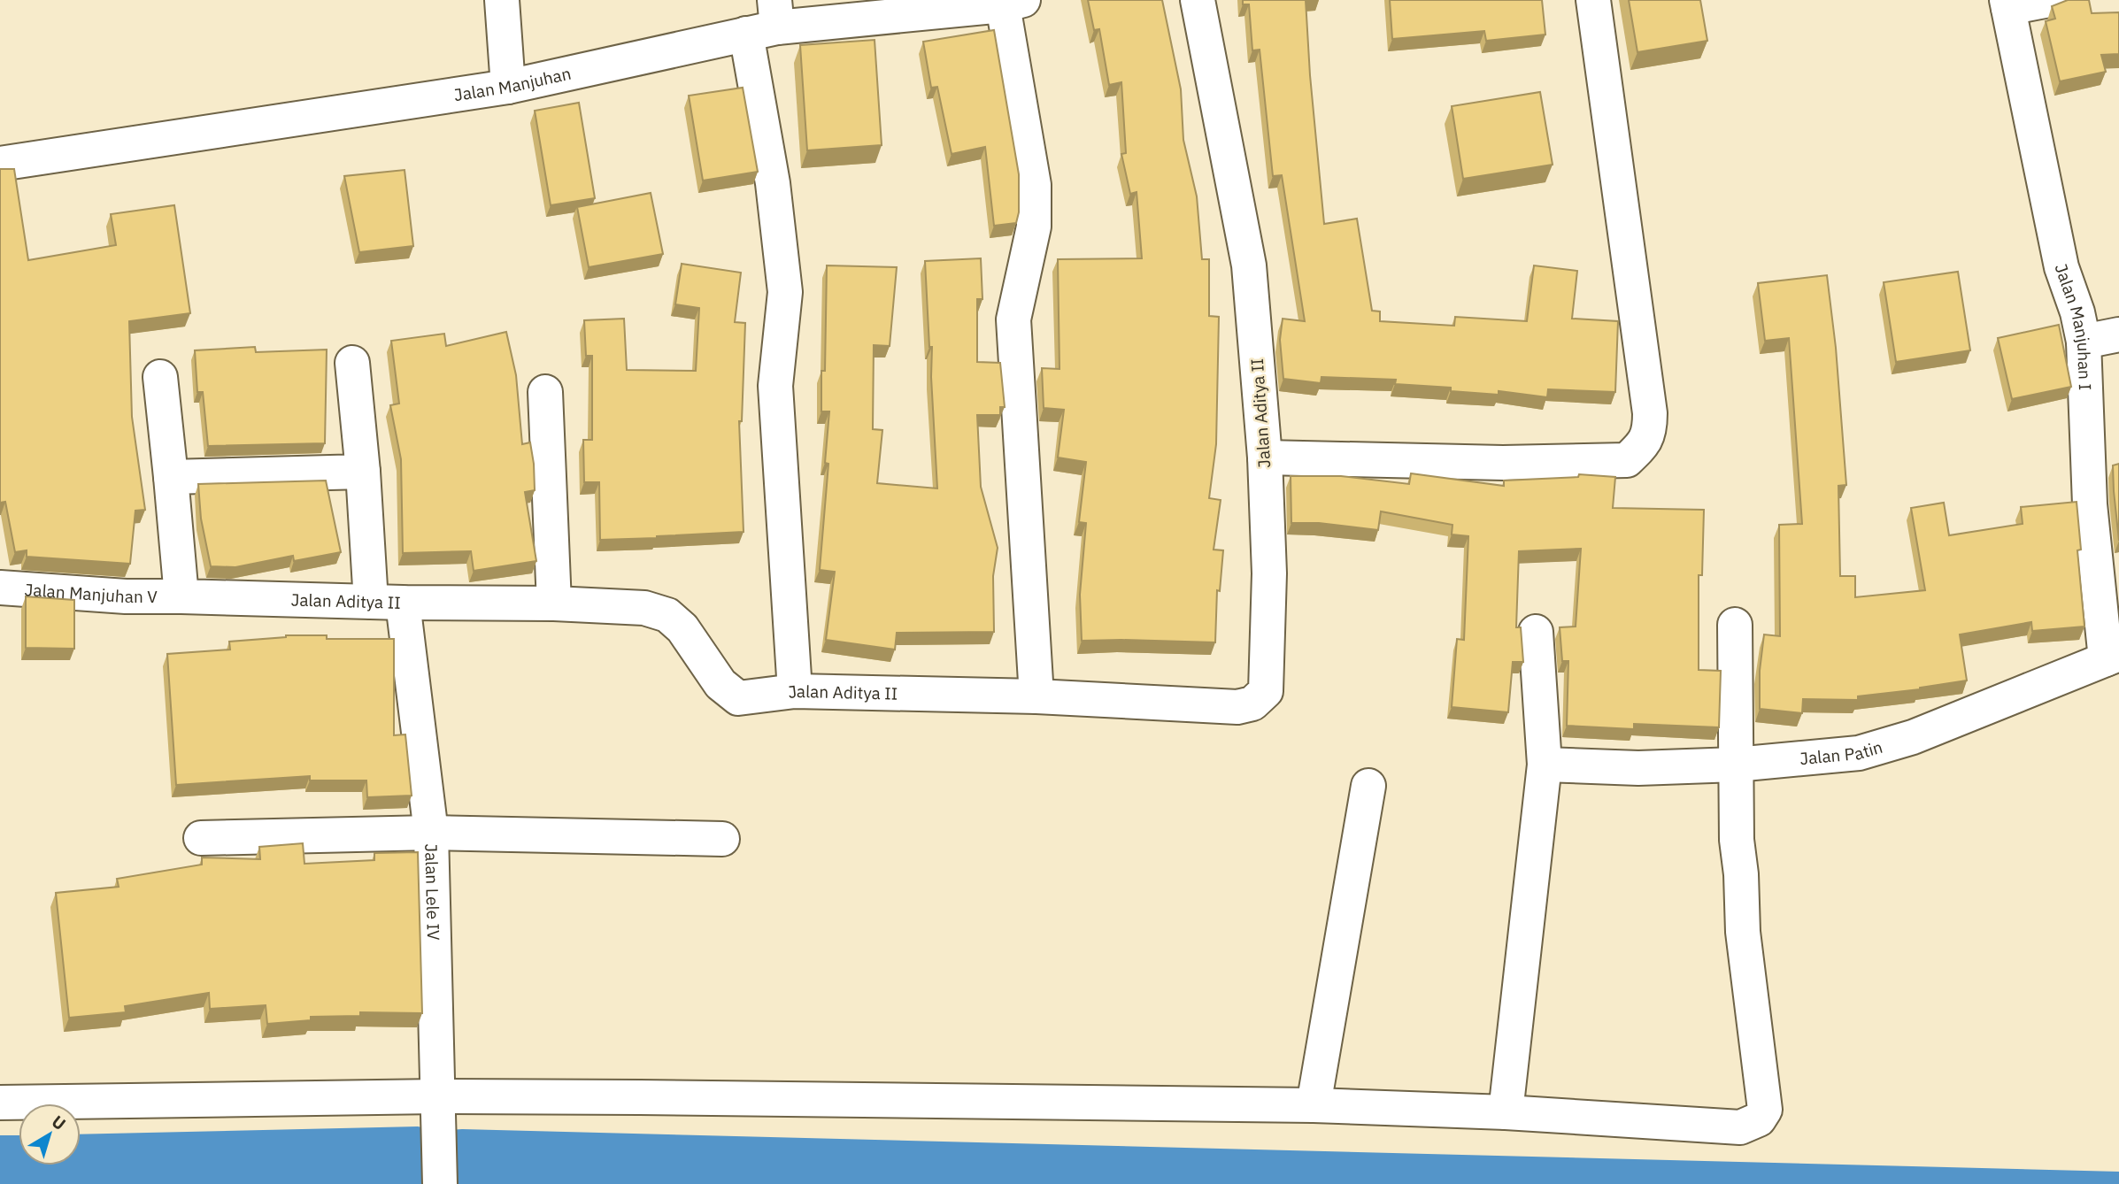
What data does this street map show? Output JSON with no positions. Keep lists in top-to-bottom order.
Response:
{
  "streets": {
    "street": [
      "Jalan Manjuhan",
      "Jalan Manjuhan I",
      "Jalan Aditya II",
      "Jalan Manjuhan V",
      "Jalan Patin",
      "Jalan Lele IV"
    ]
  },
  "crossings": [
    ["Jalan Manjuhan I", "Jalan Patin"],
    ["Jalan Aditya II", "Jalan Manjuhan V"],
    ["Jalan Aditya II", "Jalan Lele IV"]
  ],
  "north": "top right"
}
